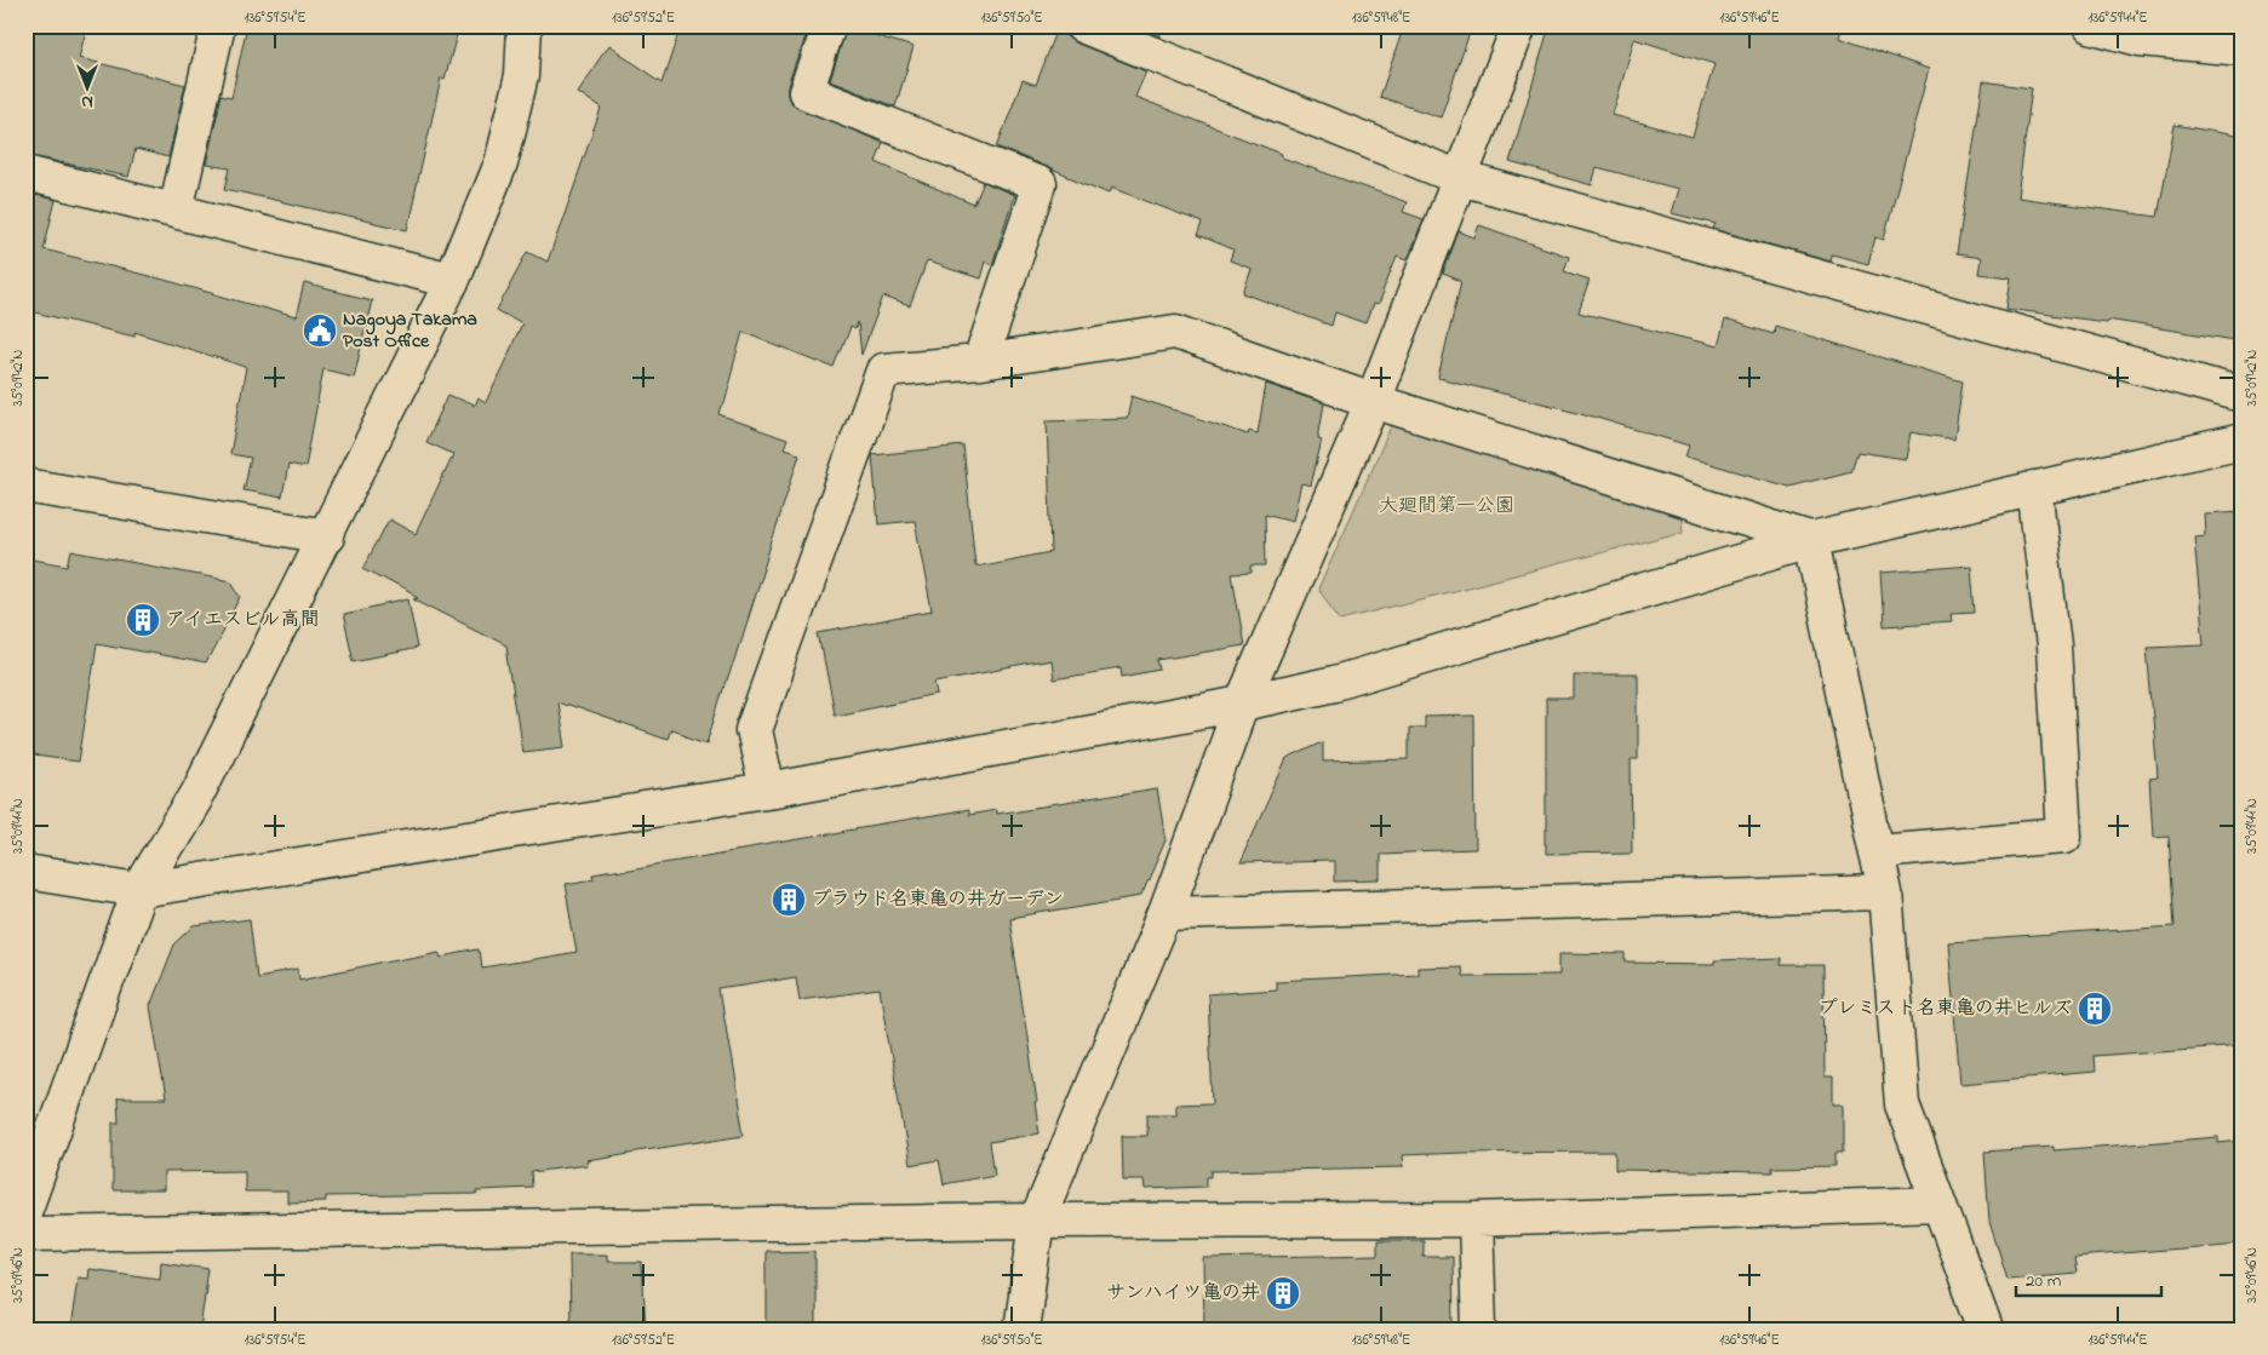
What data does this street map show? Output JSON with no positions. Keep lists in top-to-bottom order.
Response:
{
  "parks": ["大廻間第一公園"],
  "places": {
    "public building": ["Nagoya Takama Post Office"],
    "building": [
      "アイエスビル高間",
      "プラウド名東亀の井ガーデン",
      "プレミスト名東亀の井ヒルズ",
      "サンハイツ亀の井"
    ]
  },
  "scale_bar": "20 m",
  "north": "bottom",
  "coordinates": [
    "136°59'54\"E",
    "136°59'52\"E",
    "136°59'50\"E",
    "136°59'48\"E",
    "136°59'46\"E",
    "136°59'44\"E",
    "35°09'42\"N",
    "35°09'44\"N",
    "35°09'46\"N"
  ]
}
